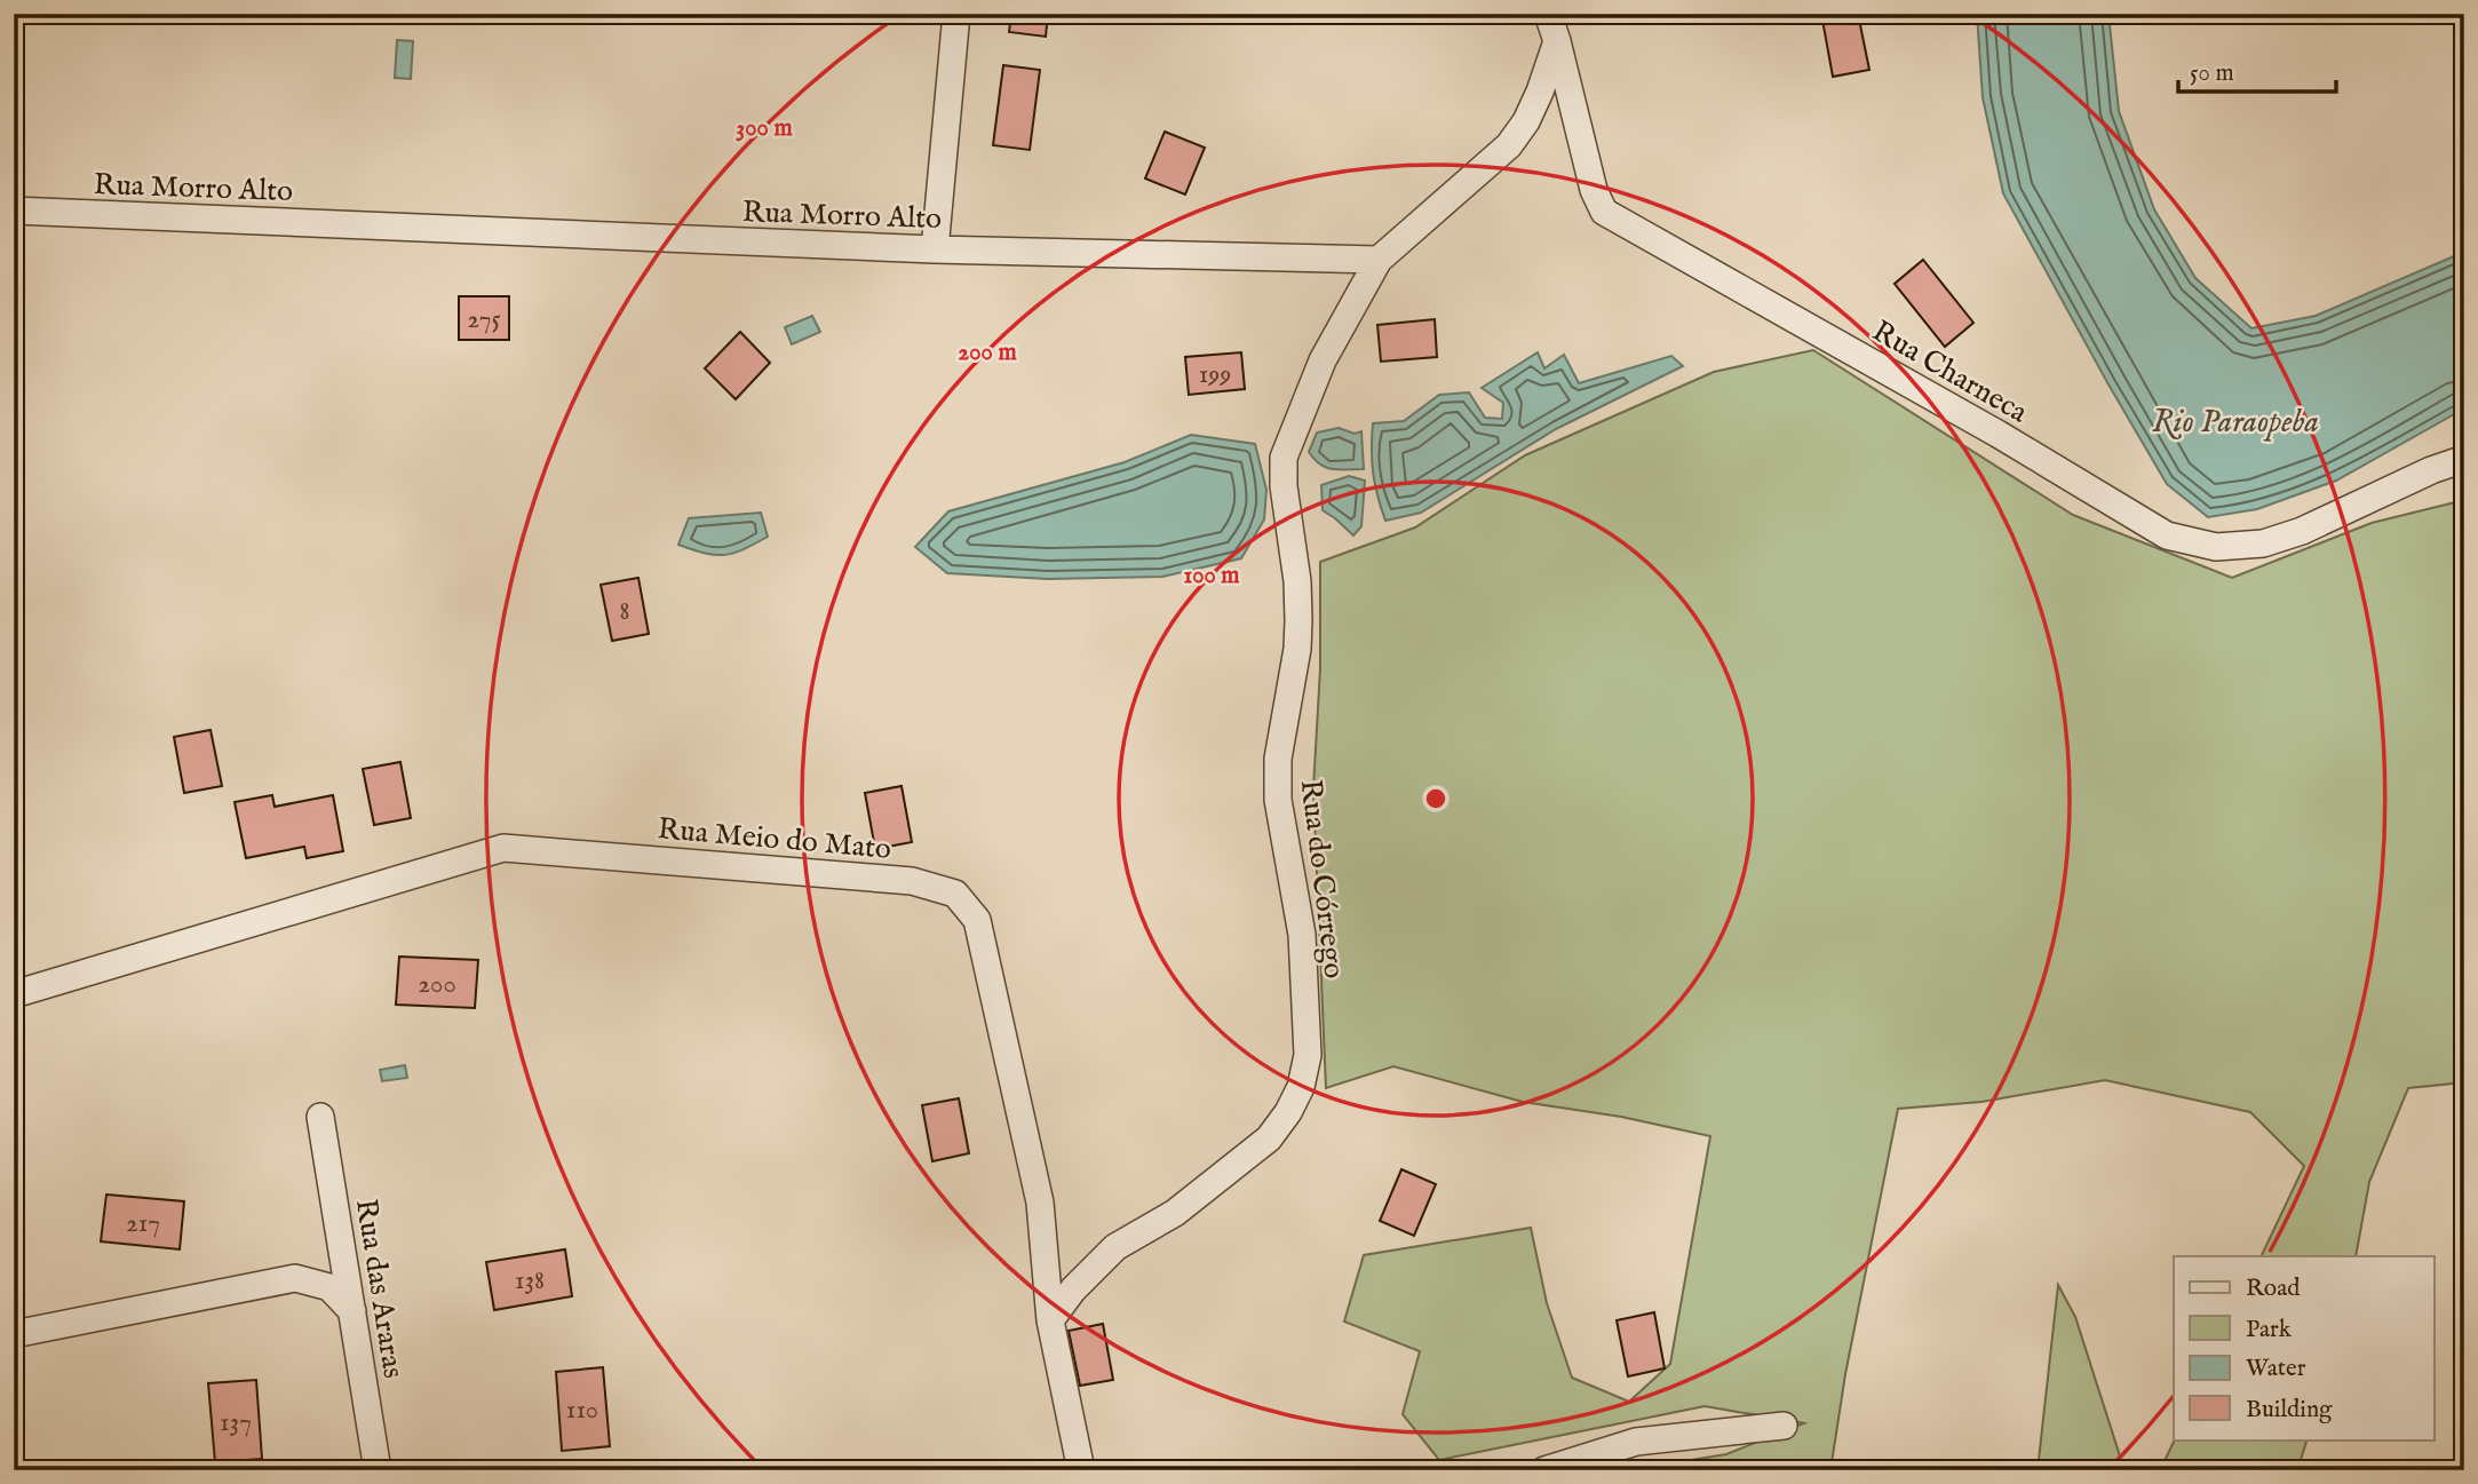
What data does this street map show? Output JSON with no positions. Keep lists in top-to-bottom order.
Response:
{
  "streets": {
    "street": [
      "Rua Morro Alto",
      "Rua Charneca",
      "Rua Meio do Mato",
      "Rua do Córrego",
      "Rua das Araras"
    ]
  },
  "crossings": [
    ["Rua Morro Alto", "Rua do Córrego"],
    ["Rua Meio do Mato", "Rua do Córrego"]
  ],
  "water": ["Rio Paraopeba"],
  "house_numbers": [
    "275",
    "199",
    "8",
    "200",
    "217",
    "138",
    "110",
    "137"
  ],
  "legend": [
    "Road",
    "Park",
    "Water",
    "Building"
  ],
  "scale_bar": "50 m",
  "rings": ["300 m", "200 m", "100 m"]
}
